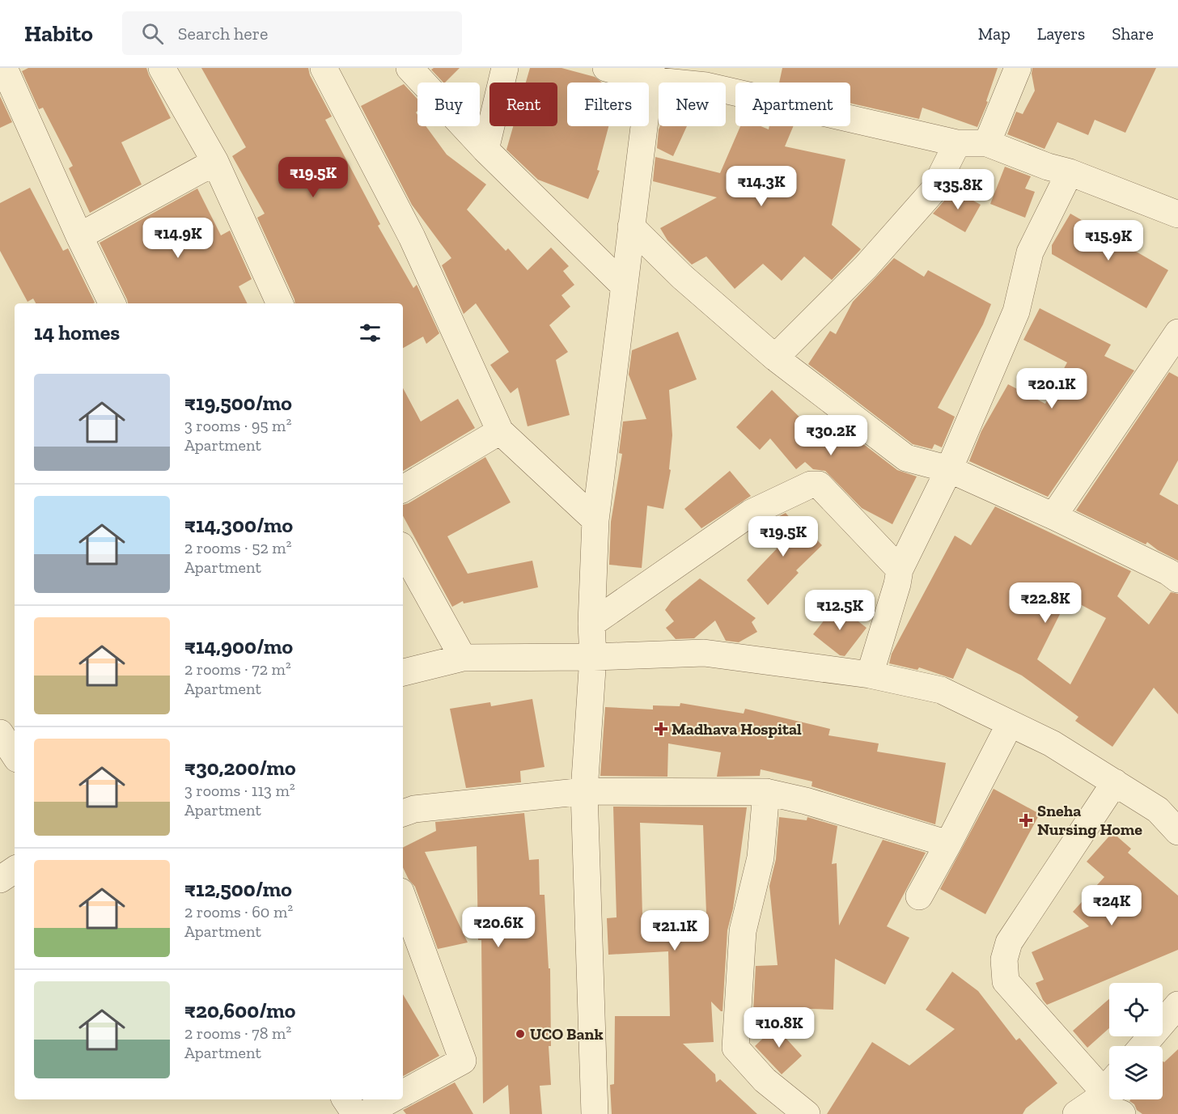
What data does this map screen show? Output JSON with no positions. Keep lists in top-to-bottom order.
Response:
{
  "places": {
    "health": ["Madhava Hospital", "Sneha Nursing Home"],
    "other": ["UCO Bank"]
  },
  "page": {
    "header": "Habito",
    "search": "Search here",
    "nav": ["Map", "Layers", "Share"],
    "chip": [
      "Buy",
      "Rent",
      "Filters",
      "New",
      "Apartment"
    ],
    "price": [
      "₹19.5K",
      "₹14.3K",
      "₹35.8K",
      "₹14.9K",
      "₹15.9K",
      "₹20.1K",
      "₹30.2K",
      "₹19.5K",
      "₹22.8K",
      "₹12.5K",
      "₹24K",
      "₹20.6K",
      "₹21.1K",
      "₹10.8K"
    ],
    "heading": "14 homes",
    "list": [
      {
        "name": "₹19,500/mo",
        "note": "3 rooms · 95 m² · Apartment"
      },
      {
        "name": "₹14,300/mo",
        "note": "2 rooms · 52 m² · Apartment"
      },
      {
        "name": "₹14,900/mo",
        "note": "2 rooms · 72 m² · Apartment"
      },
      {
        "name": "₹30,200/mo",
        "note": "3 rooms · 113 m² · Apartment"
      },
      {
        "name": "₹12,500/mo",
        "note": "2 rooms · 60 m² · Apartment"
      },
      {
        "name": "₹20,600/mo",
        "note": "2 rooms · 78 m² · Apartment"
      }
    ]
  }
}
